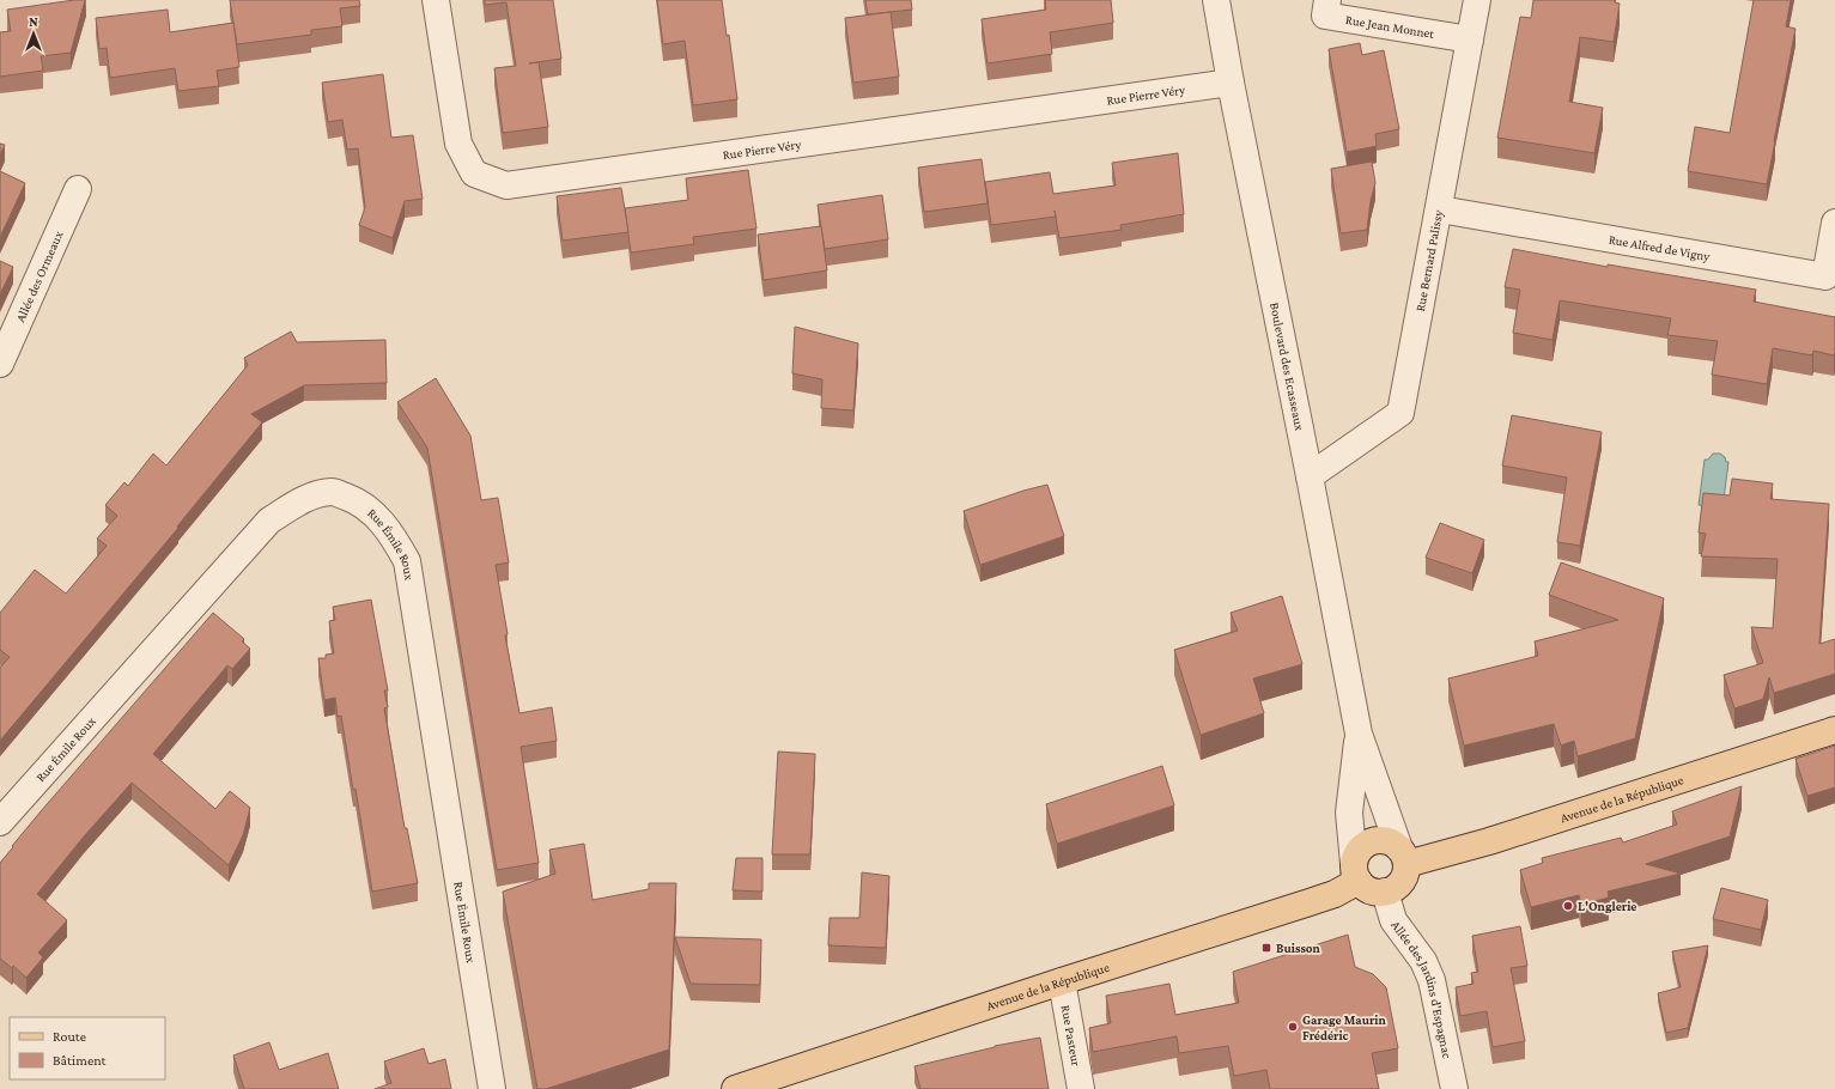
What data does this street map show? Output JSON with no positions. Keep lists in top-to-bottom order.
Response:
{
  "streets": {
    "main road": ["Avenue de la République"],
    "street": [
      "Rue Jean Monnet",
      "Rue Pierre Véry",
      "Rue Alfred de Vigny",
      "Rue Bernard Palissy",
      "Allée des Ormeaux",
      "Boulevard des Ecasseaux",
      "Rue Émile Roux",
      "Allée des Jardins d'Espagnac",
      "Rue Pasteur"
    ]
  },
  "crossings": [
    ["Rue Jean Monnet", "Rue Bernard Palissy"],
    ["Rue Pierre Véry", "Boulevard des Ecasseaux"],
    ["Rue Alfred de Vigny", "Rue Bernard Palissy"],
    ["Rue Bernard Palissy", "Boulevard des Ecasseaux"],
    ["Boulevard des Ecasseaux", "Avenue de la République"],
    ["Boulevard des Ecasseaux", "Allée des Jardins d'Espagnac"],
    ["Avenue de la République", "Allée des Jardins d'Espagnac"],
    ["Avenue de la République", "Rue Pasteur"]
  ],
  "places": {
    "other": ["L'Onglerie", "Garage Maurin Frédéric"],
    "transit": ["Buisson"]
  },
  "legend": ["Route", "Bâtiment"],
  "north": "top"
}
